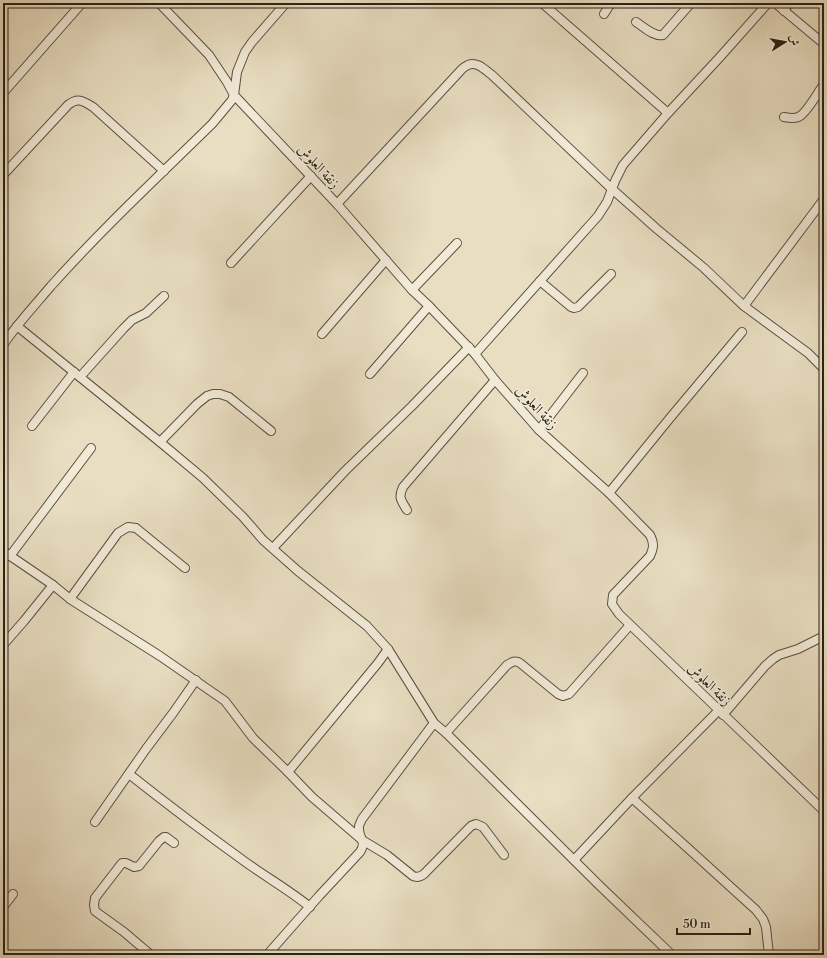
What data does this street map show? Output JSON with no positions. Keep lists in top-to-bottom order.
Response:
{
  "streets": {
    "street": ["زنقة العلوش"]
  },
  "scale_bar": "50 m",
  "north": "right"
}
